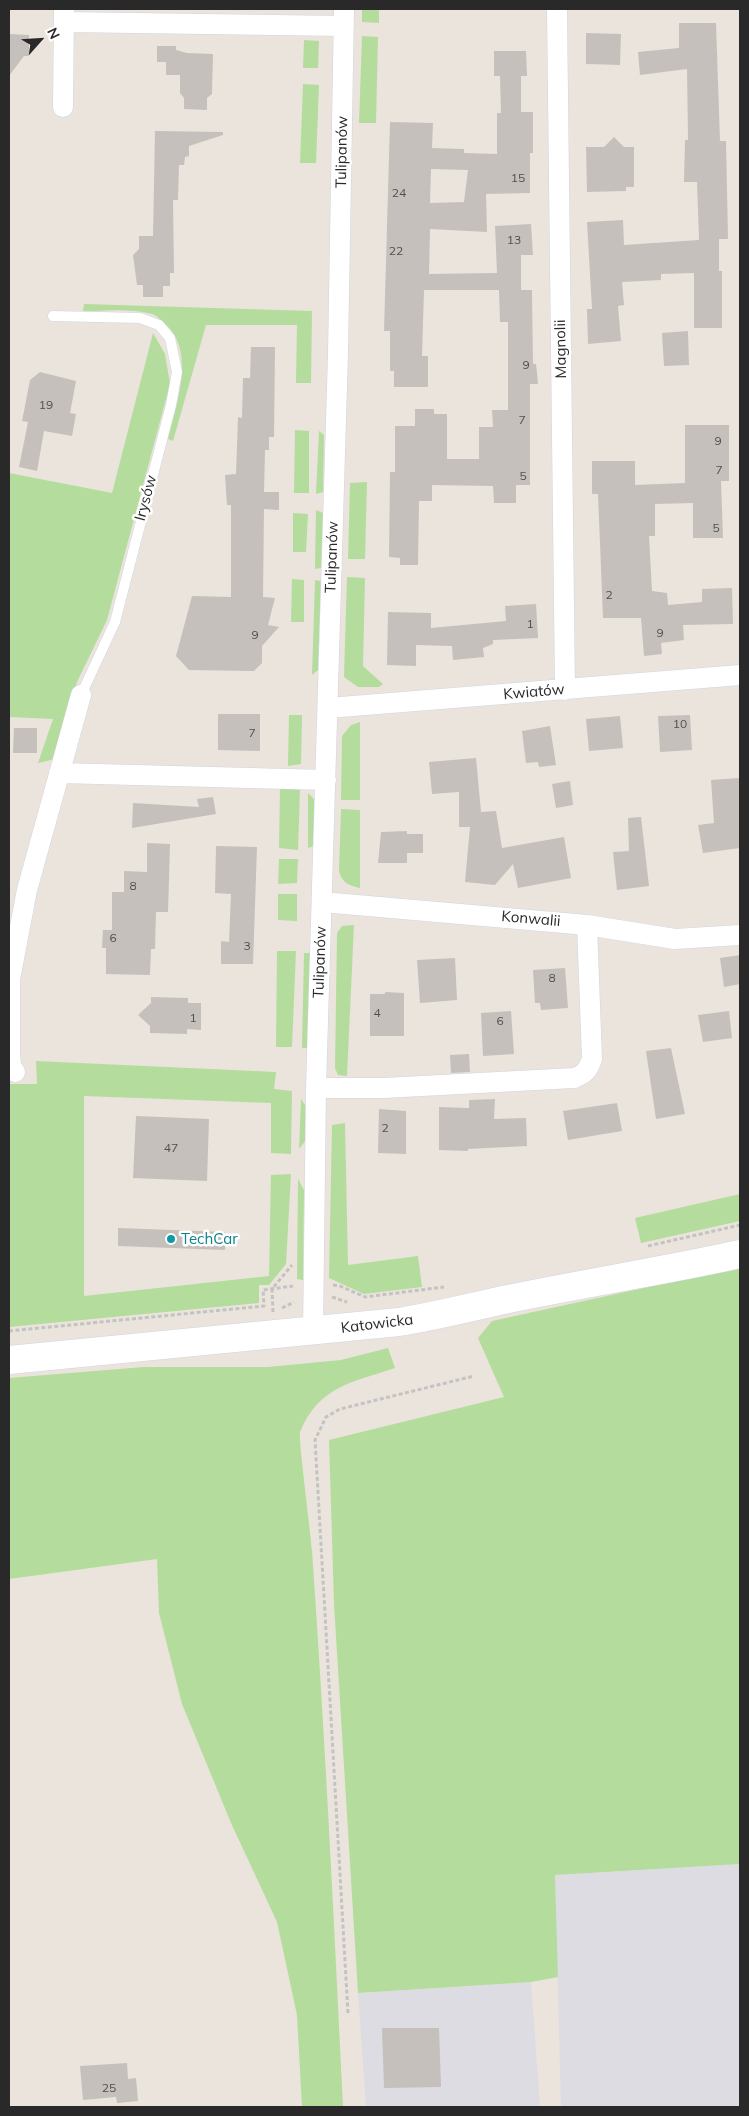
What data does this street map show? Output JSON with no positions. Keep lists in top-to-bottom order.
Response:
{
  "streets": {
    "main road": ["Katowicka"],
    "street": [
      "Tulipanów",
      "Magnolii",
      "Irysów",
      "Kwiatów",
      "Konwalii"
    ]
  },
  "crossings": [
    ["Tulipanów", "Kwiatów"],
    ["Tulipanów", "Konwalii"],
    ["Tulipanów", "Katowicka"],
    ["Magnolii", "Kwiatów"]
  ],
  "places": ["TechCar"],
  "house_numbers": [
    "15",
    "24",
    "13",
    "22",
    "9",
    "19",
    "7",
    "9",
    "7",
    "5",
    "5",
    "2",
    "1",
    "9",
    "9",
    "10",
    "7",
    "8",
    "6",
    "3",
    "8",
    "4",
    "1",
    "6",
    "2",
    "47",
    "25"
  ],
  "north": "top right"
}
